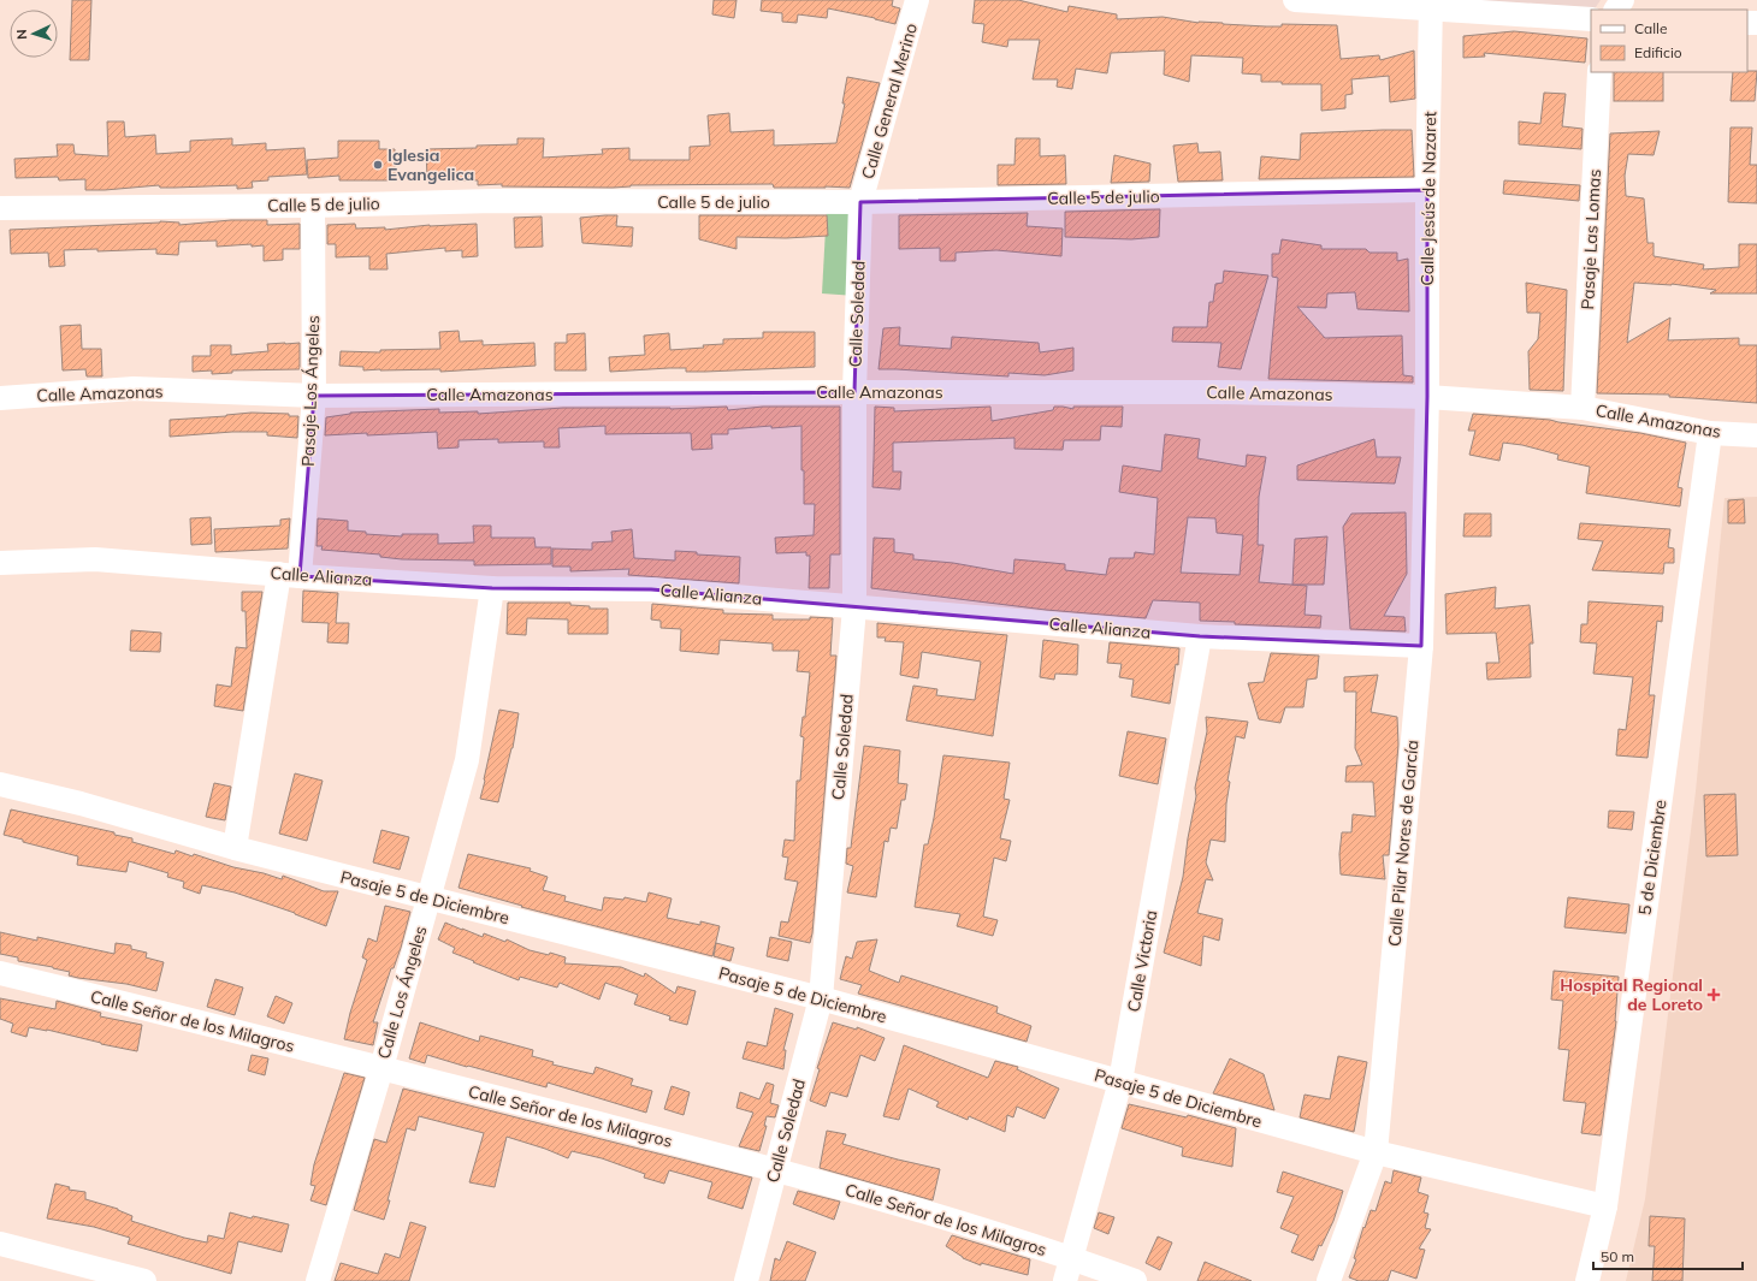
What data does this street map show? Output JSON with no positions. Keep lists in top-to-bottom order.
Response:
{
  "streets": {
    "street": [
      "Calle General Merino",
      "Calle 5 de julio",
      "Calle Jesús de Nazaret",
      "Pasaje Las Lomas",
      "Calle Soledad",
      "Pasaje Los Ángeles",
      "Calle Amazonas",
      "Calle Alianza",
      "Calle Pilar Nores de García",
      "5 de Diciembre",
      "Pasaje 5 de Diciembre",
      "Calle Victoria",
      "Calle Los Ángeles",
      "Calle Señor de los Milagros"
    ]
  },
  "crossings": [
    ["Calle General Merino", "Calle 5 de julio"],
    ["Calle General Merino", "Calle Soledad"],
    ["Calle 5 de julio", "Calle Jesús de Nazaret"],
    ["Calle 5 de julio", "Calle Soledad"],
    ["Calle 5 de julio", "Pasaje Los Ángeles"],
    ["Calle Jesús de Nazaret", "Calle Amazonas"],
    ["Calle Jesús de Nazaret", "Calle Pilar Nores de García"],
    ["Pasaje Las Lomas", "Calle Amazonas"],
    ["Calle Soledad", "Calle Amazonas"],
    ["Calle Soledad", "Calle Alianza"],
    ["Calle Soledad", "Pasaje 5 de Diciembre"],
    ["Calle Soledad", "Calle Señor de los Milagros"],
    ["Pasaje Los Ángeles", "Calle Amazonas"],
    ["Pasaje Los Ángeles", "Calle Alianza"],
    ["Pasaje Los Ángeles", "Pasaje 5 de Diciembre"],
    ["Calle Amazonas", "Calle Pilar Nores de García"],
    ["Calle Amazonas", "5 de Diciembre"],
    ["Calle Alianza", "Calle Pilar Nores de García"],
    ["Calle Alianza", "Calle Victoria"],
    ["Calle Alianza", "Calle Los Ángeles"],
    ["Calle Pilar Nores de García", "Pasaje 5 de Diciembre"],
    ["5 de Diciembre", "Pasaje 5 de Diciembre"],
    ["Pasaje 5 de Diciembre", "Calle Victoria"],
    ["Pasaje 5 de Diciembre", "Calle Los Ángeles"],
    ["Calle Victoria", "Calle Señor de los Milagros"],
    ["Calle Los Ángeles", "Calle Señor de los Milagros"]
  ],
  "places": {
    "other": ["Iglesia Evangelica"],
    "health": ["Hospital Regional de Loreto"]
  },
  "legend": ["Calle", "Edificio"],
  "scale_bar": "50 m",
  "north": "left"
}
